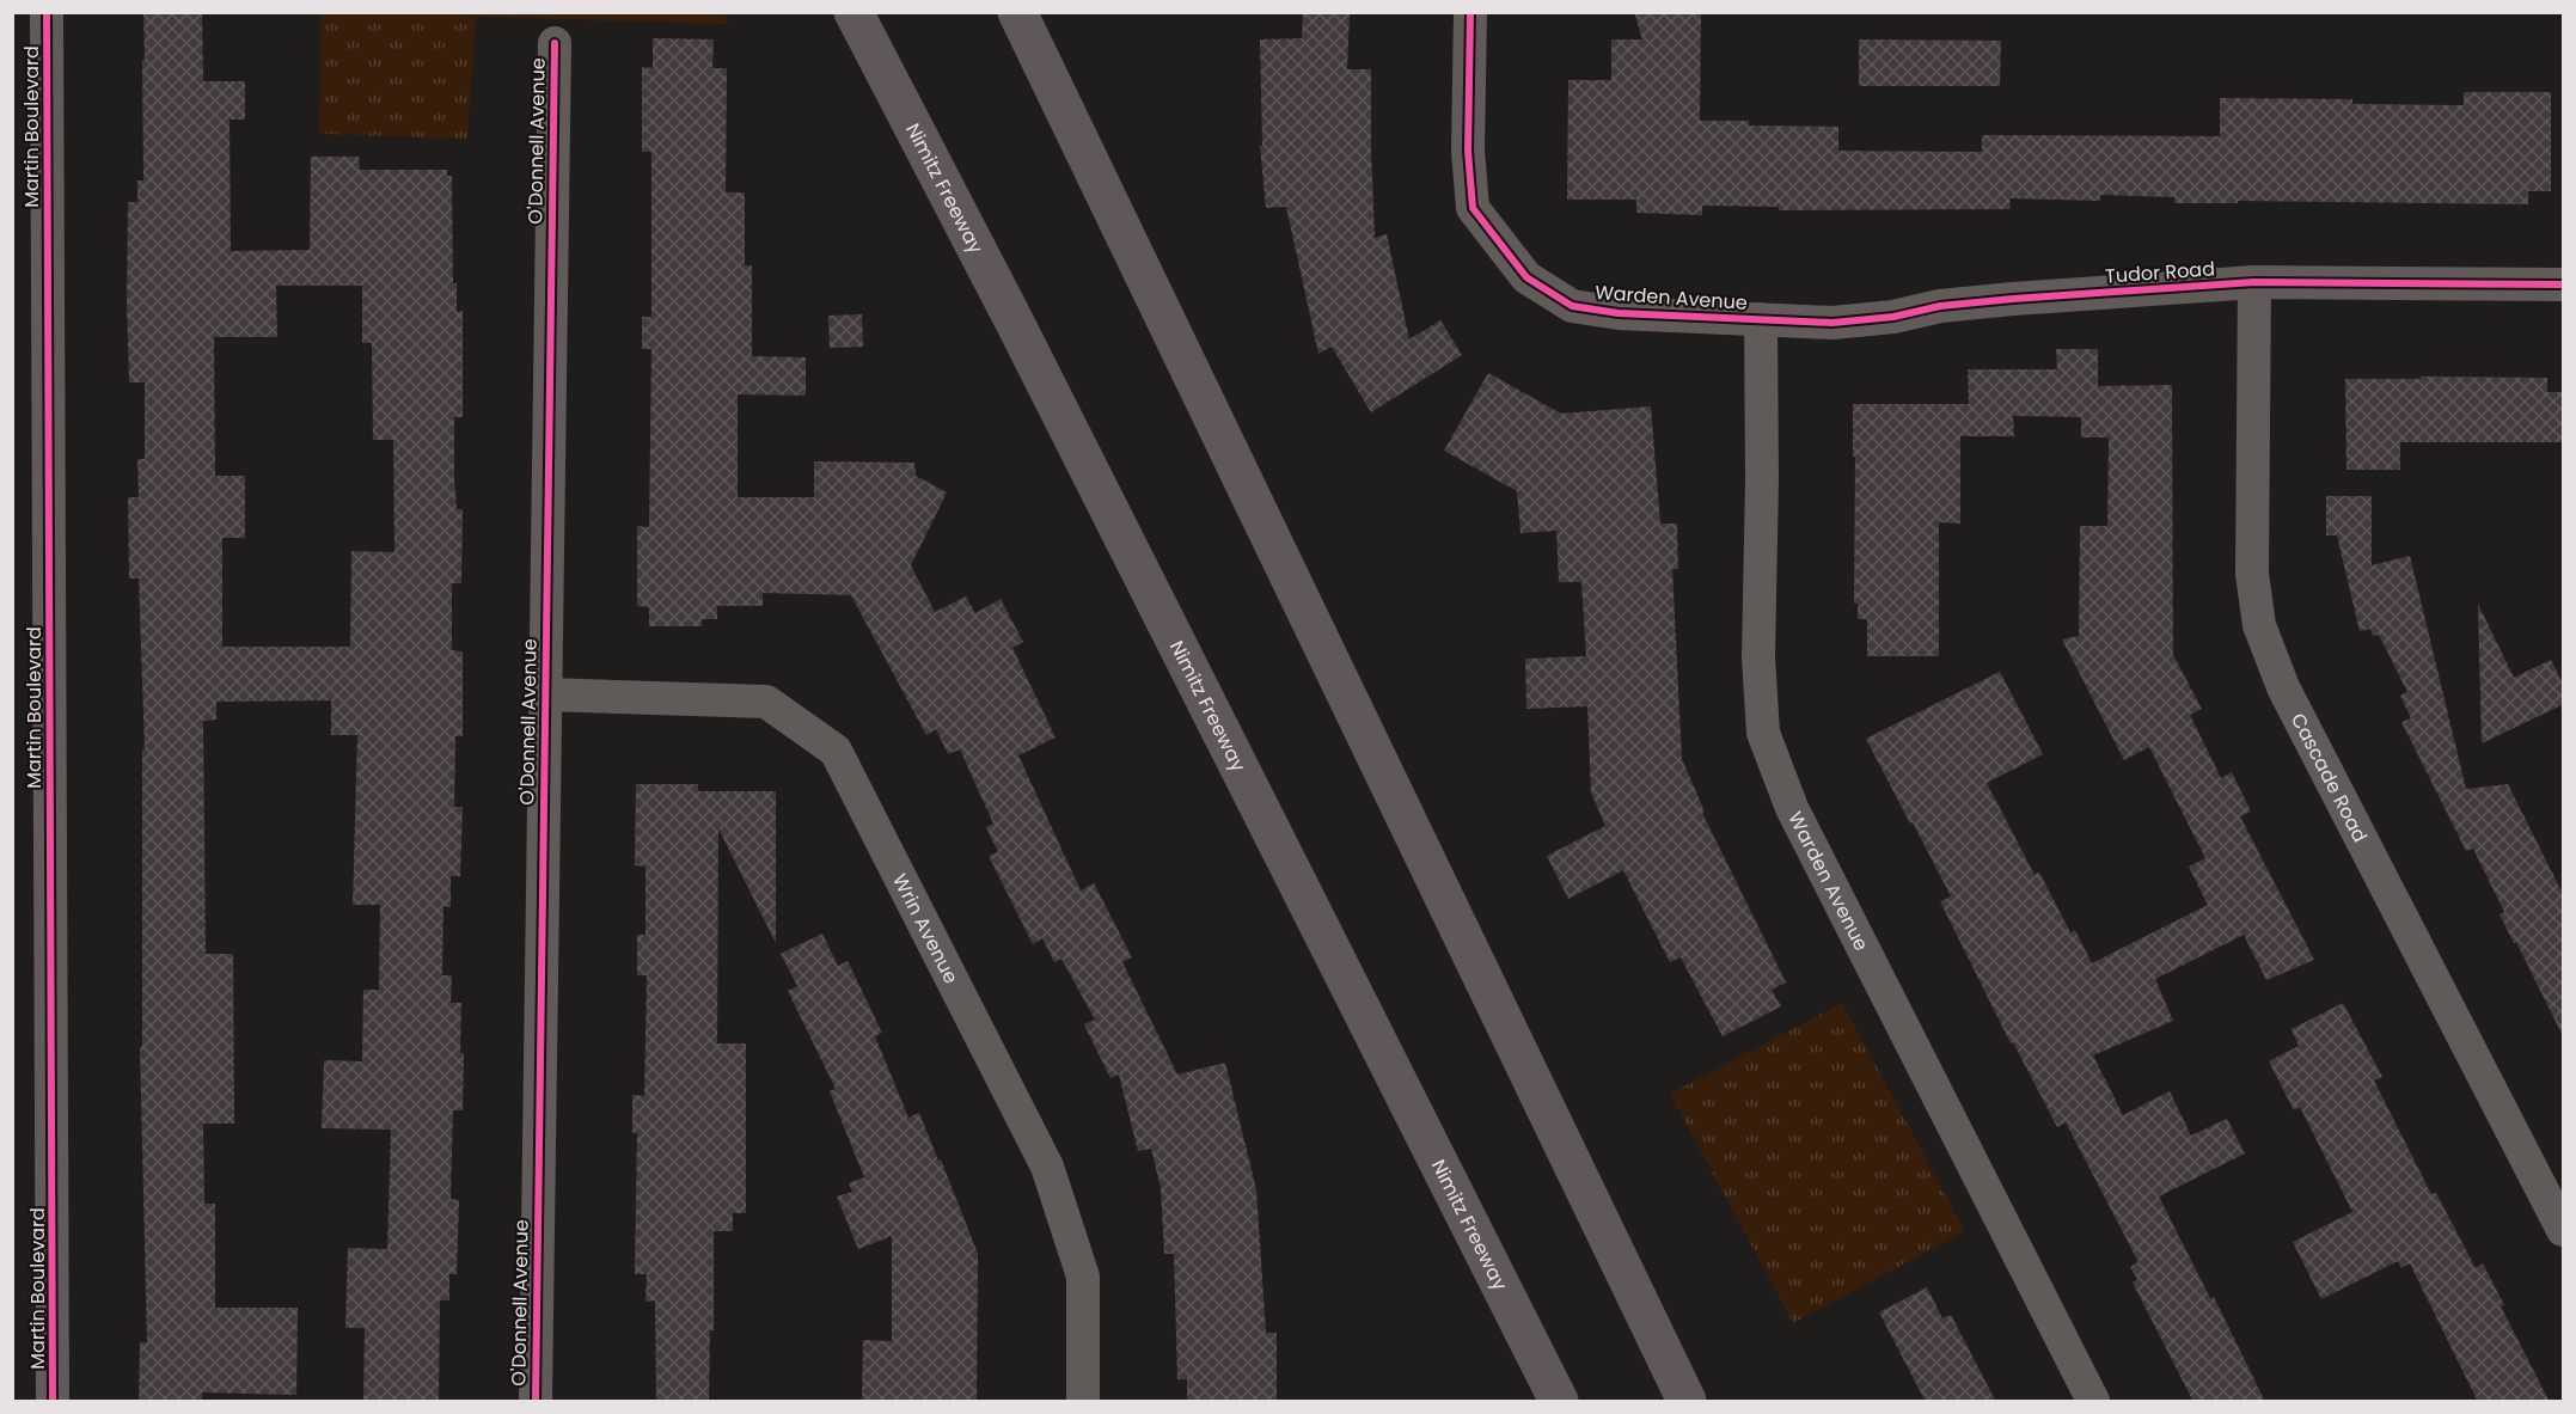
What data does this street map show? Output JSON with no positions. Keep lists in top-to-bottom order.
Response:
{
  "streets": {
    "highway": ["Nimitz Freeway"],
    "street": [
      "Martin Boulevard",
      "O'Donnell Avenue",
      "Tudor Road",
      "Warden Avenue",
      "Cascade Road",
      "Wrin Avenue"
    ]
  },
  "crossings": [
    ["O'Donnell Avenue", "Wrin Avenue"],
    ["Tudor Road", "Warden Avenue"],
    ["Tudor Road", "Cascade Road"]
  ]
}
